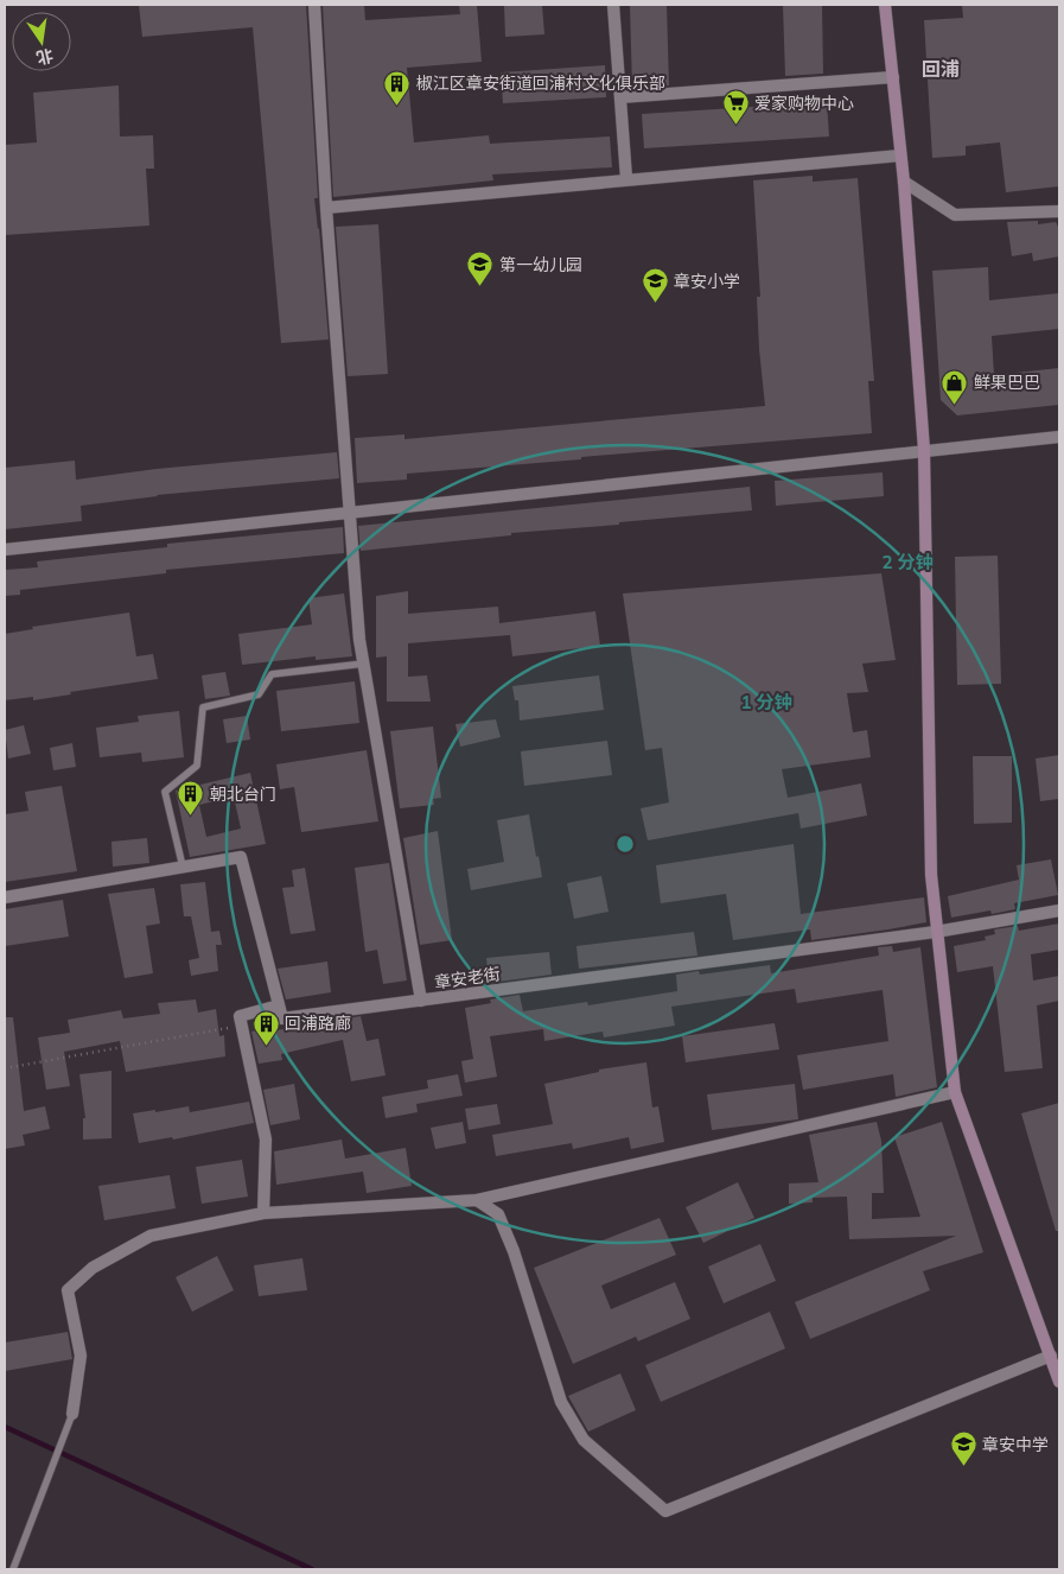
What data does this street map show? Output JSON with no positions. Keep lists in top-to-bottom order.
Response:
{
  "streets": {
    "street": ["章安老街"]
  },
  "districts": ["回浦"],
  "places": {
    "building": ["椒江区章安街道回浦村文化俱乐部", "朝北台门", "回浦路廊"],
    "supermarket": ["爱家购物中心"],
    "school or university": ["第一幼儿园", "章安小学", "章安中学"],
    "shop": ["鲜果巴巴"]
  },
  "north": "bottom",
  "rings": ["2 分钟", "1 分钟"]
}
